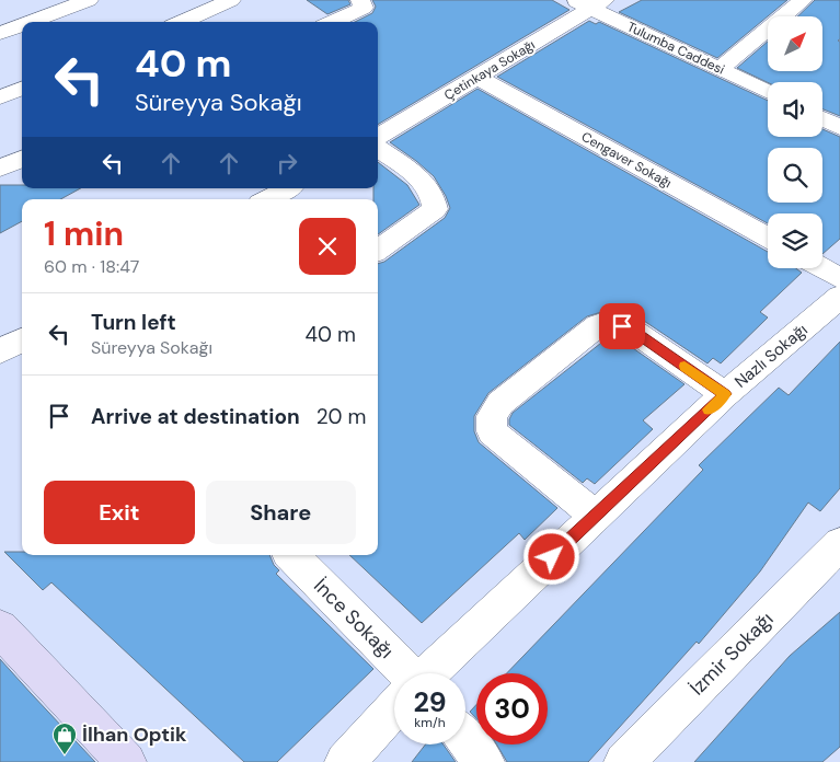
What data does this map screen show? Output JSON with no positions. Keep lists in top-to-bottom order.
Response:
{
  "streets": {
    "street": [
      "Tulumba Caddesi",
      "Çetinkaya Sokağı",
      "Cengaver Sokağı",
      "Nazlı Sokağı",
      "İnce Sokağı",
      "İzmir Sokağı"
    ]
  },
  "crossings": [
    ["Tulumba Caddesi", "Çetinkaya Sokağı"],
    ["Çetinkaya Sokağı", "Cengaver Sokağı"]
  ],
  "places": {
    "shop": ["İlhan Optik"]
  },
  "north": "top right",
  "page": {
    "turn": ["40 m", "Süreyya Sokağı"],
    "heading": ["1 min", "60 m · 18:47"],
    "list": [
      {
        "name": "Turn left",
        "note": "Süreyya Sokağı",
        "value": "40 m"
      },
      {
        "name": "Arrive at destination",
        "value": "20 m"
      }
    ],
    "buttons": ["Exit", "Share"],
    "speed": "29 km/h",
    "limit": "30"
  }
}
